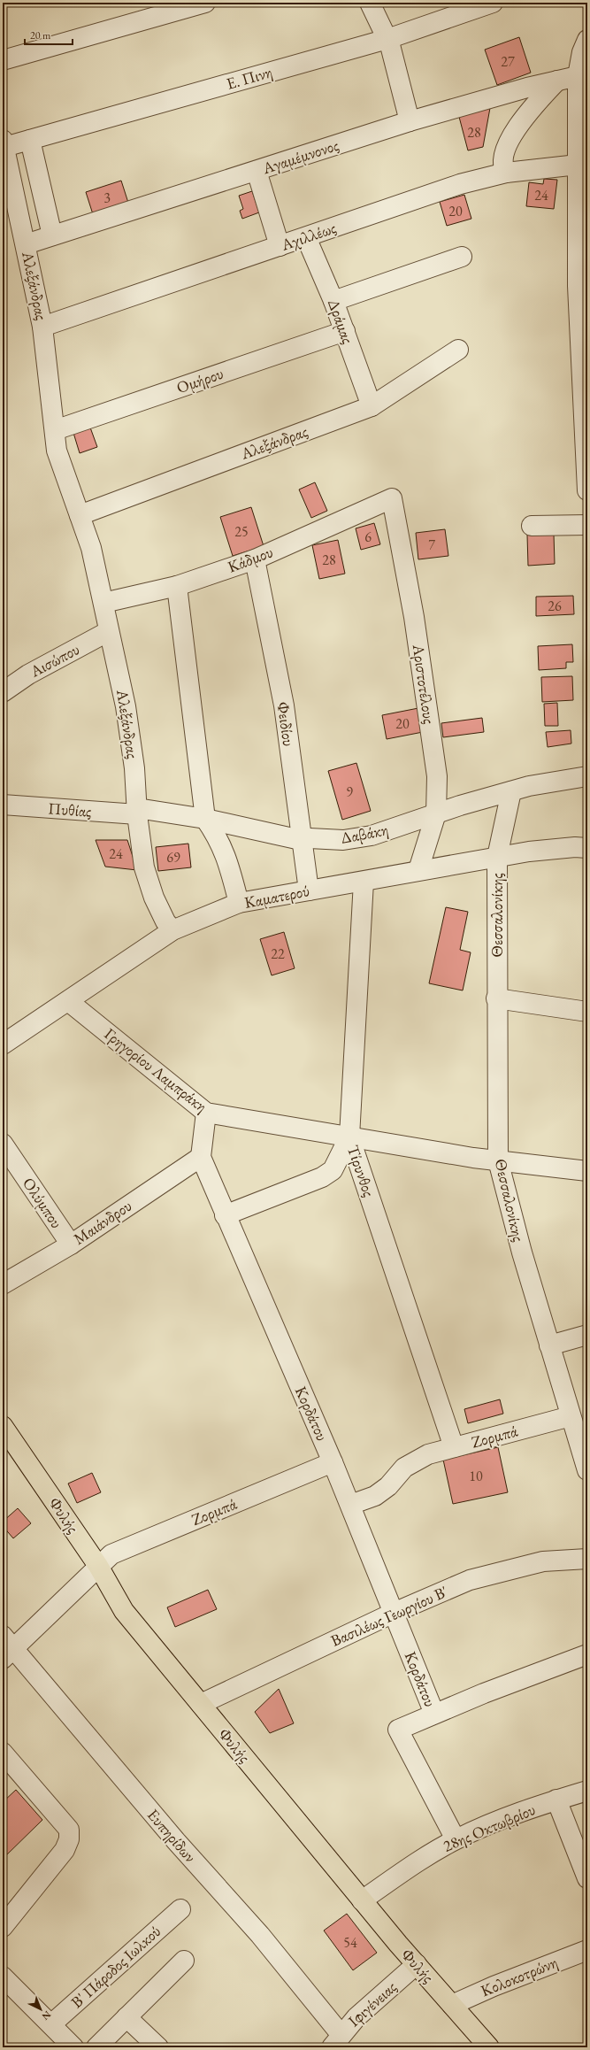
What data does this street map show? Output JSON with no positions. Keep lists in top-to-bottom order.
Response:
{
  "streets": {
    "main road": ["Φυλής"],
    "street": [
      "Ε. Πινη",
      "Αγαμέμνονος",
      "Αχιλλέως",
      "Αλεξάνδρας",
      "Δράμας",
      "Ομήρου",
      "Κάδμου",
      "Αισώπου",
      "Αριστοτέλους",
      "Φειδίου",
      "Πυθίας",
      "Δαβάκη",
      "Καματερού",
      "Θεσσαλονίκης",
      "Γρηγορίου Λαμπράκη",
      "Τίρυνθος",
      "Ολύμπου",
      "Μαιάνδρου",
      "Κορδάτου",
      "Ζορμπά",
      "Βασιλέως Γεωργίου Β'",
      "28ης Οκτωβρίου",
      "Ευπηρίδων",
      "Β' Πάροδος Ιωλκού",
      "Κολοκοτρώνη",
      "Ιφιγένειας"
    ]
  },
  "crossings": [
    ["Ε. Πινη", "Αλεξάνδρας"],
    ["Αγαμέμνονος", "Αλεξάνδρας"],
    ["Αχιλλέως", "Αλεξάνδρας"],
    ["Αχιλλέως", "Δράμας"],
    ["Αλεξάνδρας", "Δράμας"],
    ["Αλεξάνδρας", "Ομήρου"],
    ["Αλεξάνδρας", "Κάδμου"],
    ["Αλεξάνδρας", "Αισώπου"],
    ["Αλεξάνδρας", "Πυθίας"],
    ["Αλεξάνδρας", "Δαβάκη"],
    ["Αλεξάνδρας", "Καματερού"],
    ["Δράμας", "Ομήρου"],
    ["Κάδμου", "Αριστοτέλους"],
    ["Κάδμου", "Φειδίου"],
    ["Αριστοτέλους", "Δαβάκη"],
    ["Αριστοτέλους", "Καματερού"],
    ["Φειδίου", "Δαβάκη"],
    ["Φειδίου", "Καματερού"],
    ["Πυθίας", "Δαβάκη"],
    ["Δαβάκη", "Θεσσαλονίκης"],
    ["Καματερού", "Θεσσαλονίκης"],
    ["Καματερού", "Γρηγορίου Λαμπράκη"],
    ["Καματερού", "Τίρυνθος"],
    ["Θεσσαλονίκης", "Γρηγορίου Λαμπράκη"],
    ["Θεσσαλονίκης", "Ζορμπά"],
    ["Γρηγορίου Λαμπράκη", "Τίρυνθος"],
    ["Γρηγορίου Λαμπράκη", "Κορδάτου"],
    ["Τίρυνθος", "Ζορμπά"],
    ["Ολύμπου", "Μαιάνδρου"],
    ["Μαιάνδρου", "Κορδάτου"],
    ["Κορδάτου", "Ζορμπά"],
    ["Κορδάτου", "Βασιλέως Γεωργίου Β'"],
    ["Ζορμπά", "Φυλής"],
    ["Ζορμπά", "Ευπηρίδων"],
    ["Φυλής", "Βασιλέως Γεωργίου Β'"],
    ["Φυλής", "28ης Οκτωβρίου"],
    ["Φυλής", "Κολοκοτρώνη"],
    ["Φυλής", "Ιφιγένειας"],
    ["Ευπηρίδων", "Ιφιγένειας"]
  ],
  "house_numbers": [
    "27",
    "28",
    "24",
    "3",
    "20",
    "25",
    "6",
    "7",
    "28",
    "26",
    "20",
    "9",
    "24",
    "69",
    "22",
    "10",
    "54"
  ],
  "scale_bar": "20 m",
  "north": "bottom right"
}
